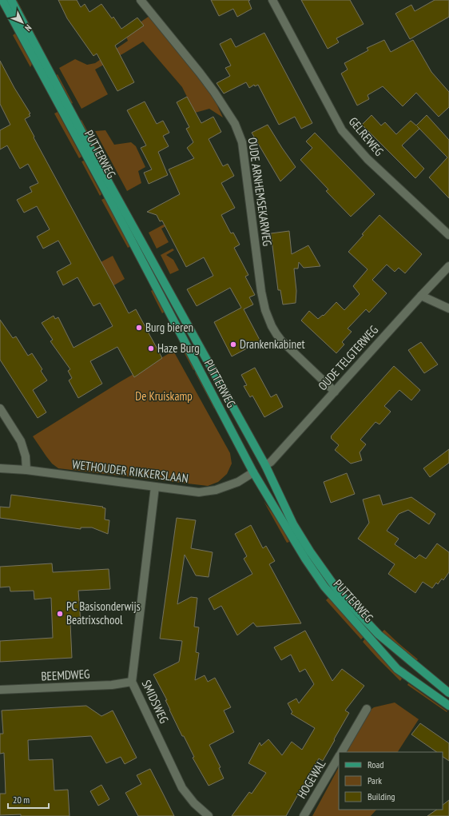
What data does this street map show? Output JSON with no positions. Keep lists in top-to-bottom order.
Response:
{
  "streets": {
    "main road": ["PUTTERWEG"],
    "street": [
      "GELREWEG",
      "OUDE ARNHEMSEKARWEG",
      "OUDE TELGTERWEG",
      "WETHOUDER RIKKERSLAAN",
      "BEEMDWEG",
      "SMIDSWEG",
      "HOGEWAL"
    ]
  },
  "crossings": [
    ["PUTTERWEG", "OUDE TELGTERWEG"],
    ["PUTTERWEG", "WETHOUDER RIKKERSLAAN"],
    ["OUDE ARNHEMSEKARWEG", "OUDE TELGTERWEG"],
    ["WETHOUDER RIKKERSLAAN", "SMIDSWEG"],
    ["BEEMDWEG", "SMIDSWEG"]
  ],
  "parks": ["De Kruiskamp"],
  "places": [
    "Burg bieren",
    "Drankenkabinet",
    "Haze Burg",
    "PC Basisonderwijs Beatrixschool"
  ],
  "legend": ["Road", "Park", "Building"],
  "scale_bar": "20 m",
  "north": "bottom right"
}
